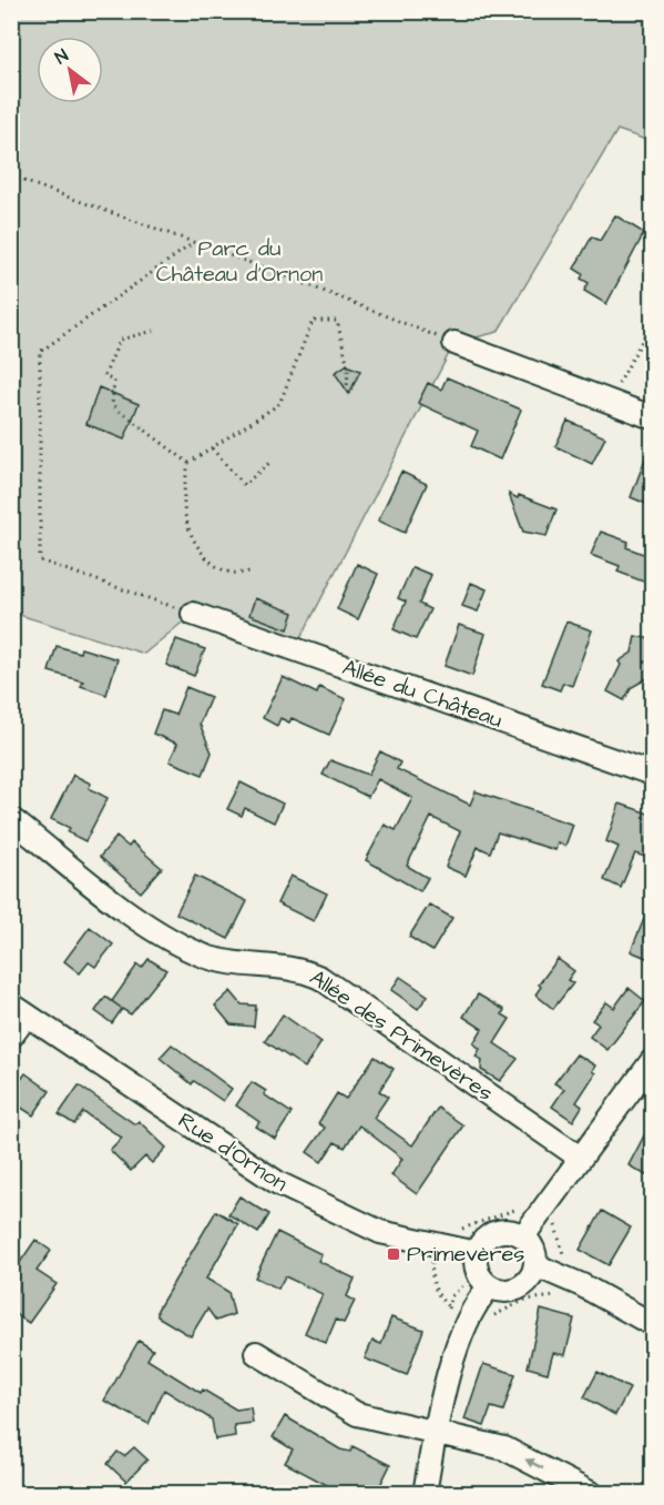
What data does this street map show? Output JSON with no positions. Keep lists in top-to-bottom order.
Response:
{
  "streets": {
    "street": ["Allée du Château", "Allée des Primevères", "Rue d'Ornon"]
  },
  "parks": ["Parc du Château d'Ornon"],
  "places": {
    "transit": ["Primevères"]
  },
  "north": "top left"
}
